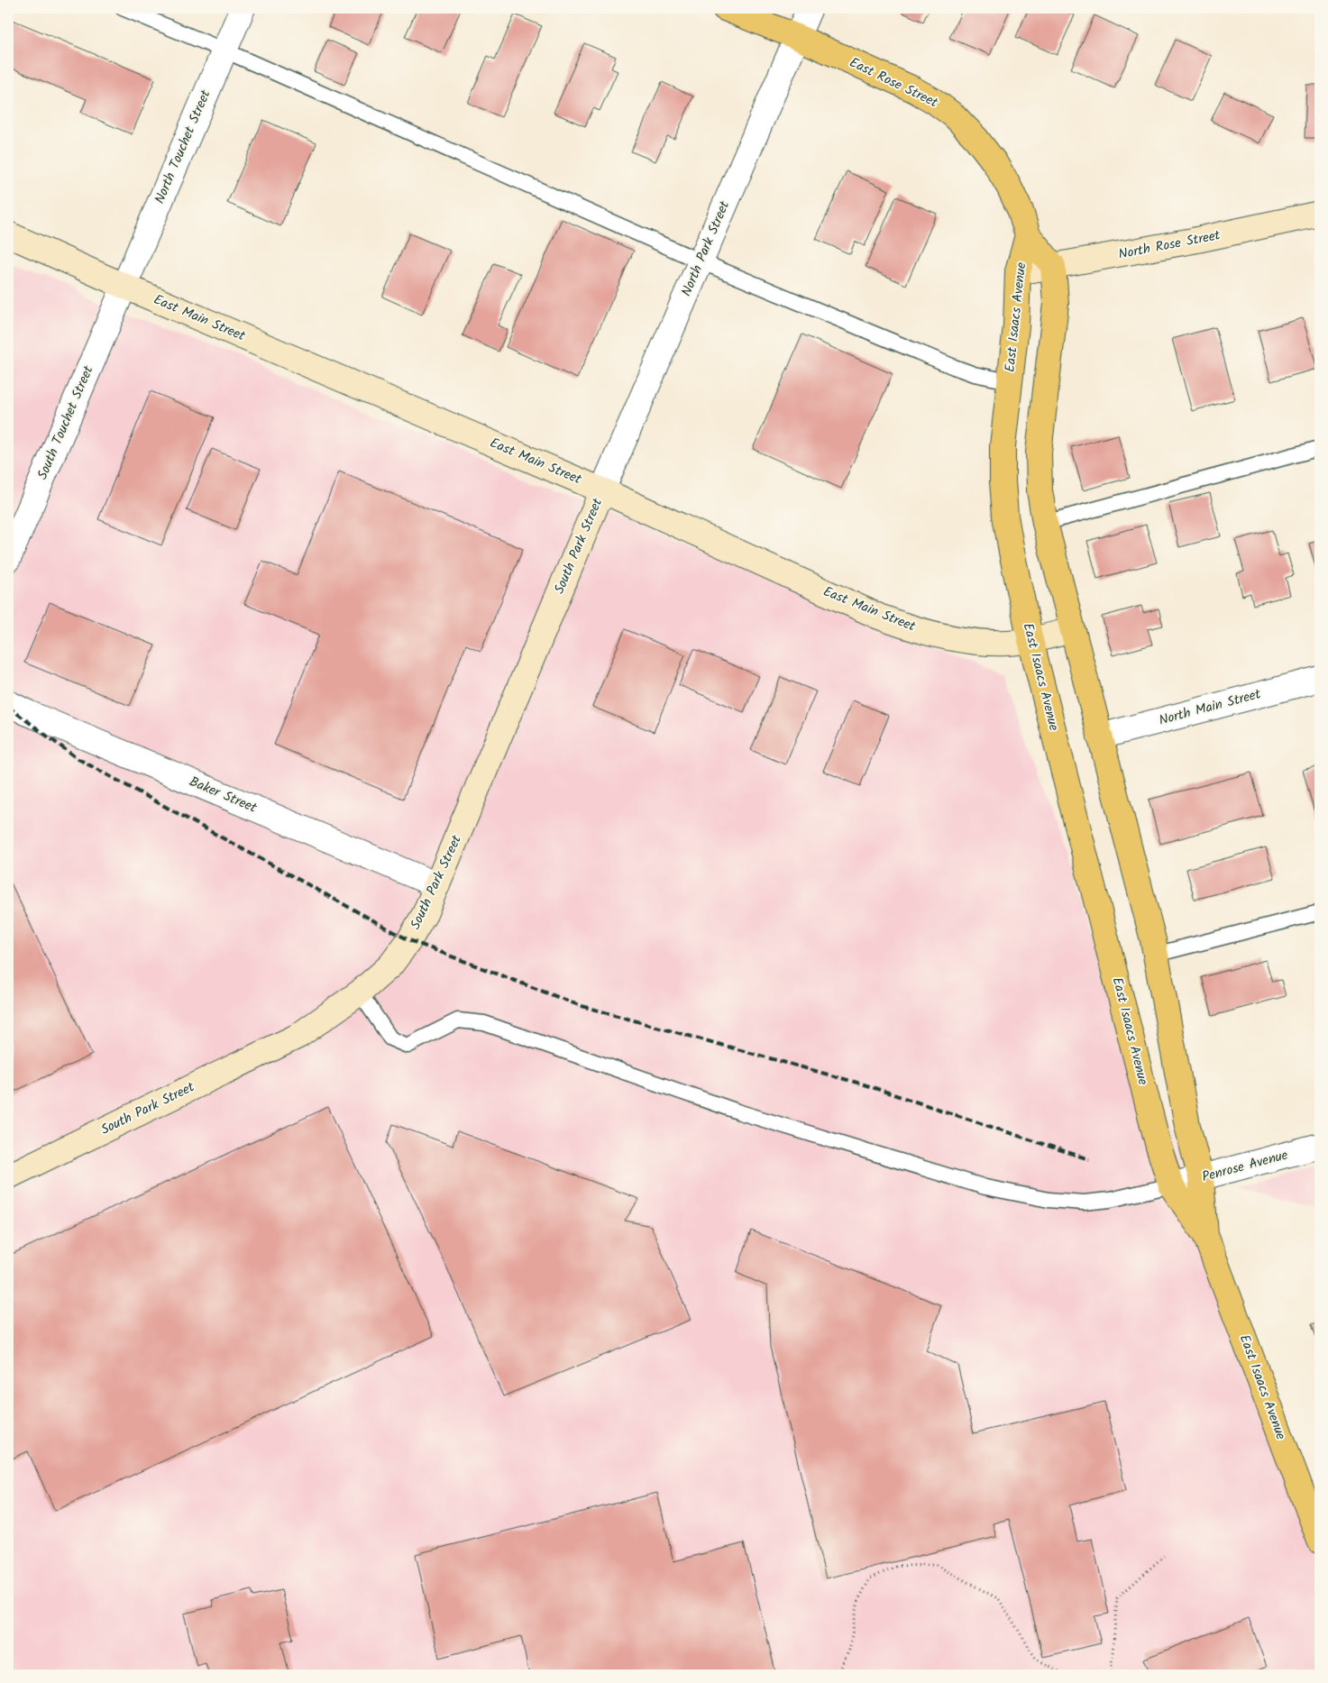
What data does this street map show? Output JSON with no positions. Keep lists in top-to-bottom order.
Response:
{
  "streets": {
    "main road": ["East Rose Street", "East Isaacs Avenue"],
    "street": [
      "North Touchet Street",
      "North Rose Street",
      "North Park Street",
      "East Main Street",
      "South Touchet Street",
      "South Park Street",
      "North Main Street",
      "Baker Street",
      "Penrose Avenue"
    ]
  },
  "crossings": [
    ["East Rose Street", "North Park Street"],
    ["East Rose Street", "East Isaacs Avenue"],
    ["North Touchet Street", "East Main Street"],
    ["North Touchet Street", "South Touchet Street"],
    ["North Rose Street", "East Isaacs Avenue"],
    ["North Park Street", "East Main Street"],
    ["North Park Street", "South Park Street"],
    ["East Isaacs Avenue", "East Main Street"],
    ["East Isaacs Avenue", "North Main Street"],
    ["East Isaacs Avenue", "Penrose Avenue"],
    ["East Main Street", "South Touchet Street"],
    ["East Main Street", "South Park Street"],
    ["South Park Street", "Baker Street"]
  ]
}
